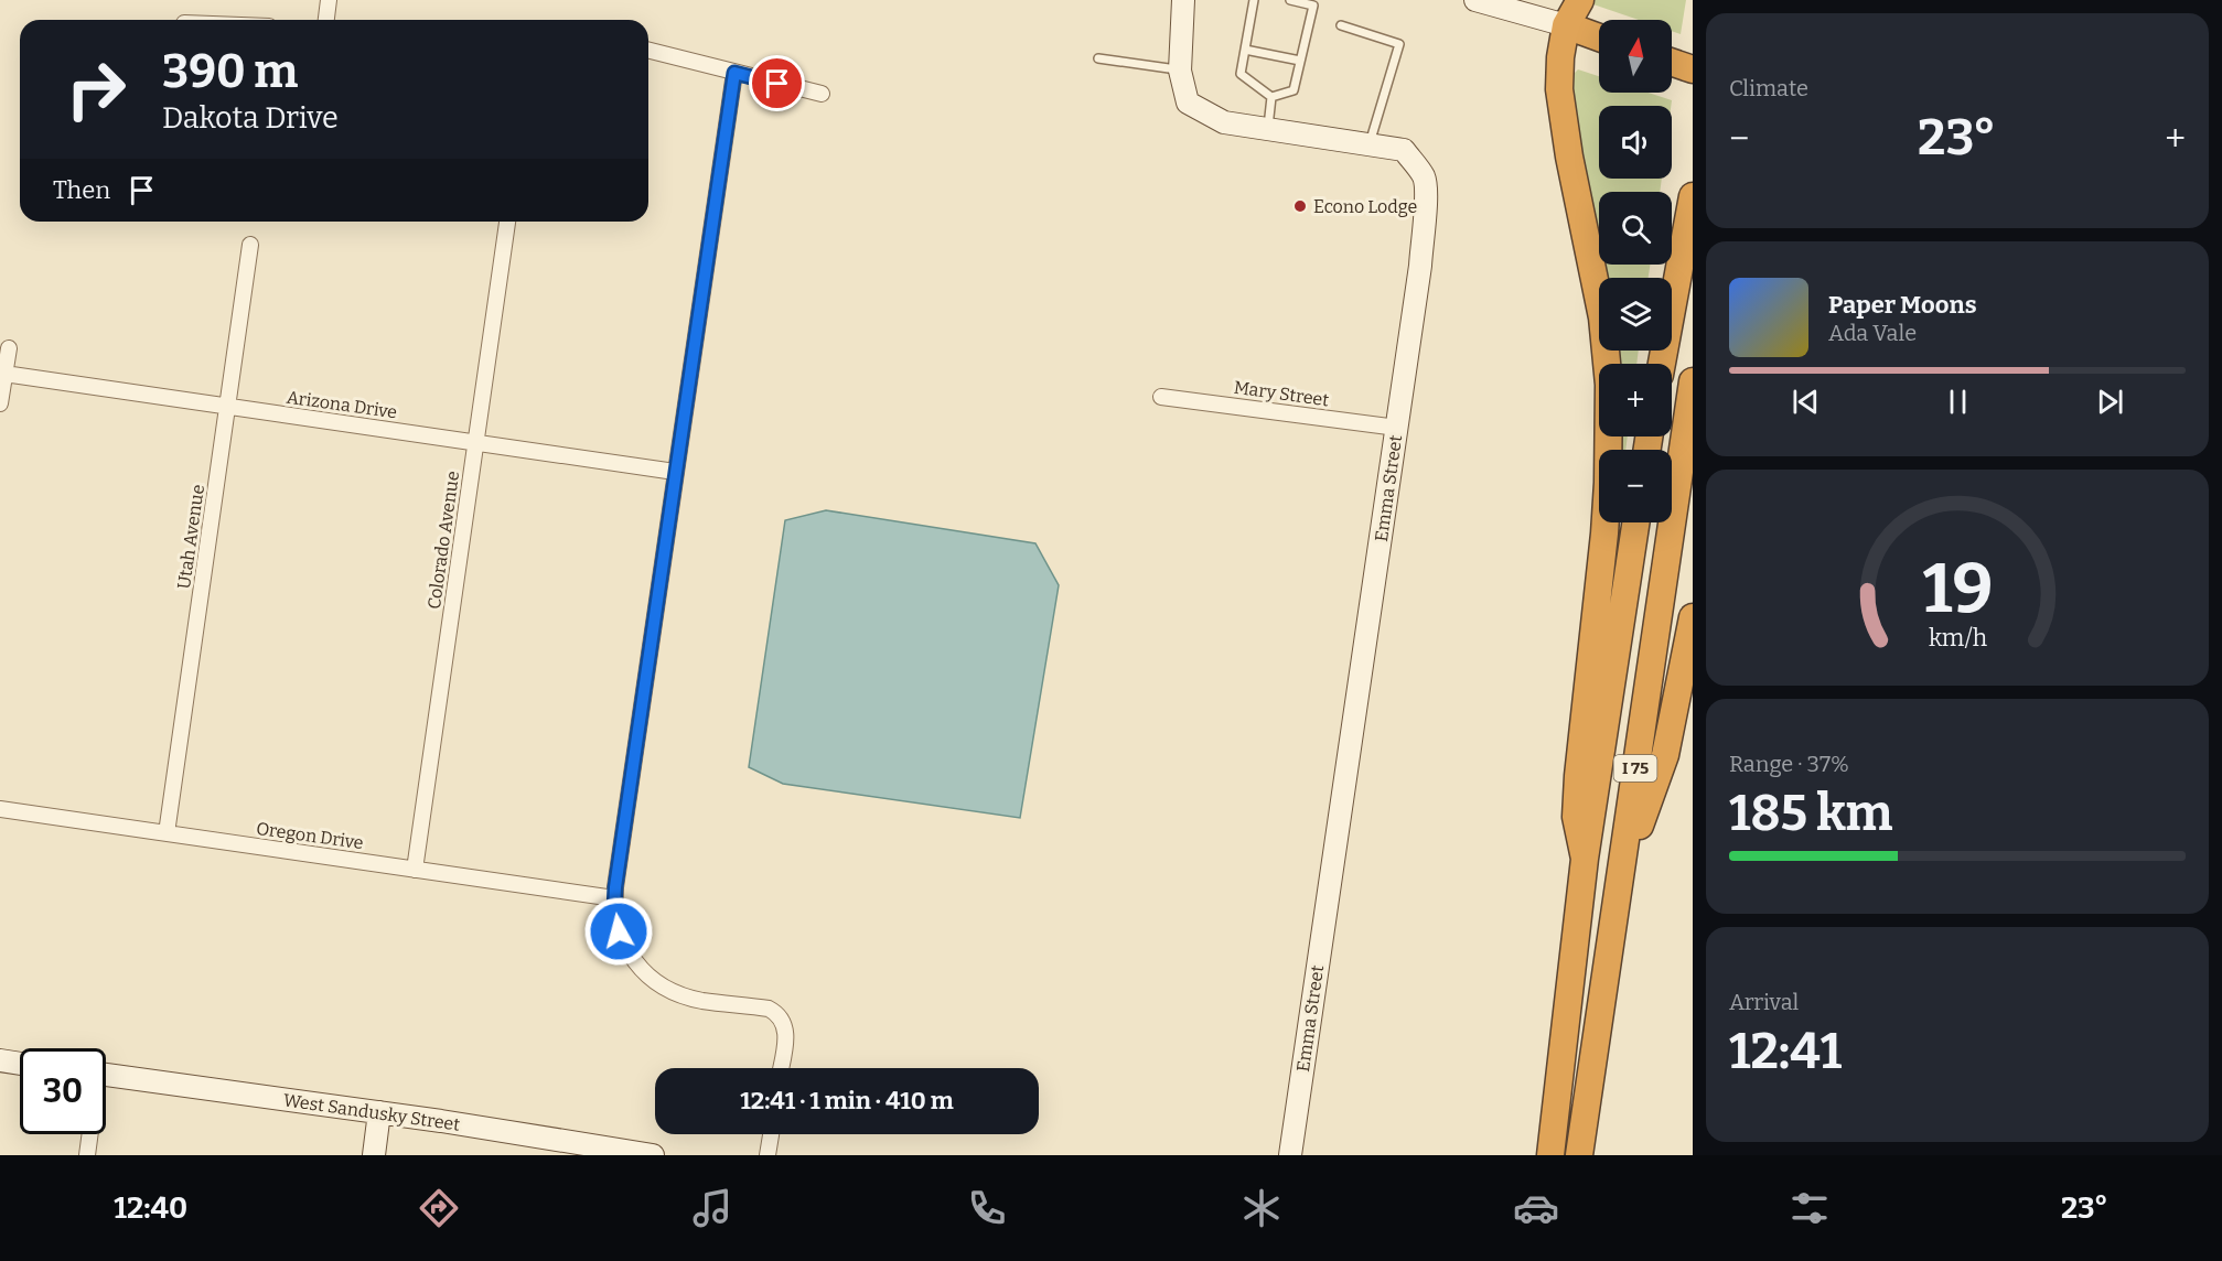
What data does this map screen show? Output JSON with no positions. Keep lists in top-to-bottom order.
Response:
{
  "streets": {
    "highway": ["I 75"],
    "street": [
      "Mary Street",
      "Arizona Drive",
      "Emma Street",
      "Utah Avenue",
      "Colorado Avenue",
      "Oregon Drive",
      "West Sandusky Street"
    ]
  },
  "crossings": [
    ["Mary Street", "Emma Street"],
    ["Arizona Drive", "Utah Avenue"],
    ["Arizona Drive", "Colorado Avenue"],
    ["Utah Avenue", "Oregon Drive"],
    ["Colorado Avenue", "Oregon Drive"]
  ],
  "places": ["Econo Lodge"],
  "north": "top",
  "page": {
    "tile": [
      "Climate",
      ["Range · 37%", "185 km"],
      ["Arrival", "12:41"]
    ],
    "map_buttons": ["+", "−"],
    "turn": ["390 m", "Dakota Drive"],
    "heat": ["−", "23°", "+"],
    "then": "Then",
    "song": ["Paper Moons", "Ada Vale"],
    "limit": "30",
    "trip": "12:41 · 1 min · 410 m",
    "tabs": ["12:40", "23°"],
    "gauge": ["19", "km/h"]
  }
}
